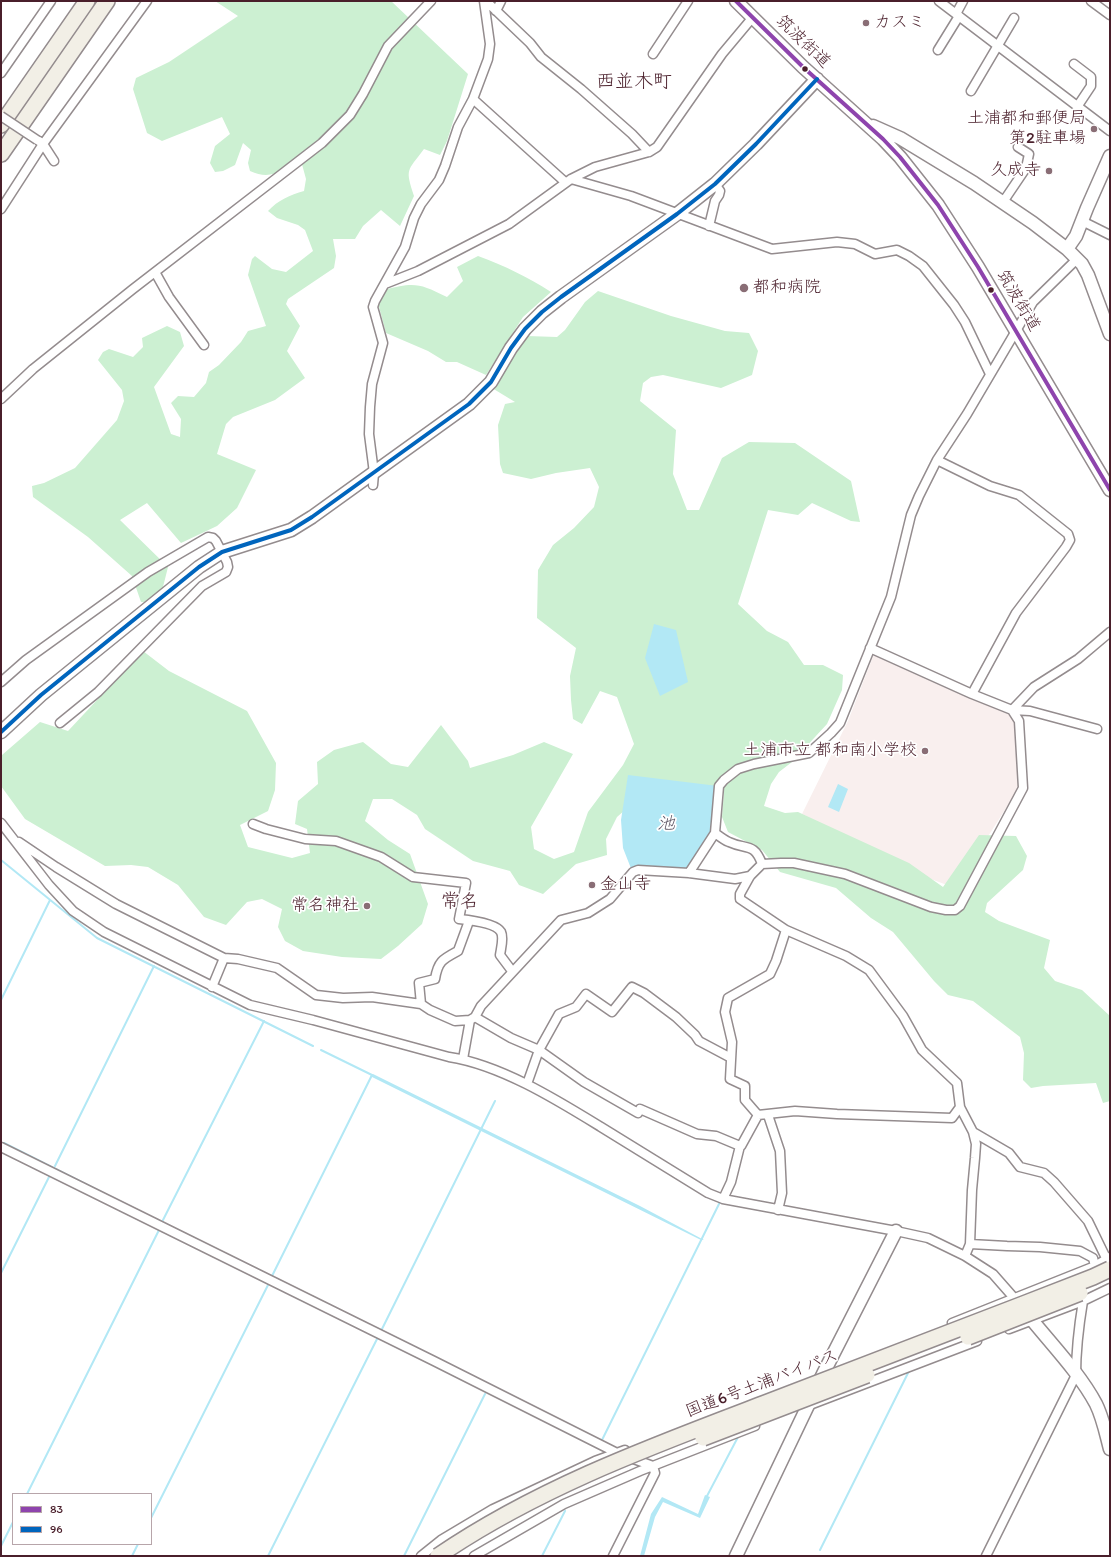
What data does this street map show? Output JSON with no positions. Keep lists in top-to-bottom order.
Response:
{
  "streets": {
    "highway": ["国道6号土浦バイパス"],
    "street": ["筑波街道"]
  },
  "districts": ["西並木町", "常名"],
  "water": ["池"],
  "places": [
    "カスミ",
    "土浦都和郵便局 第2駐車場",
    "久成寺",
    "都和病院",
    "土浦市立 都和南小学校",
    "金山寺",
    "常名神社"
  ],
  "lines": ["transit line 83", "transit line 96"],
  "legend": ["83", "96"]
}
